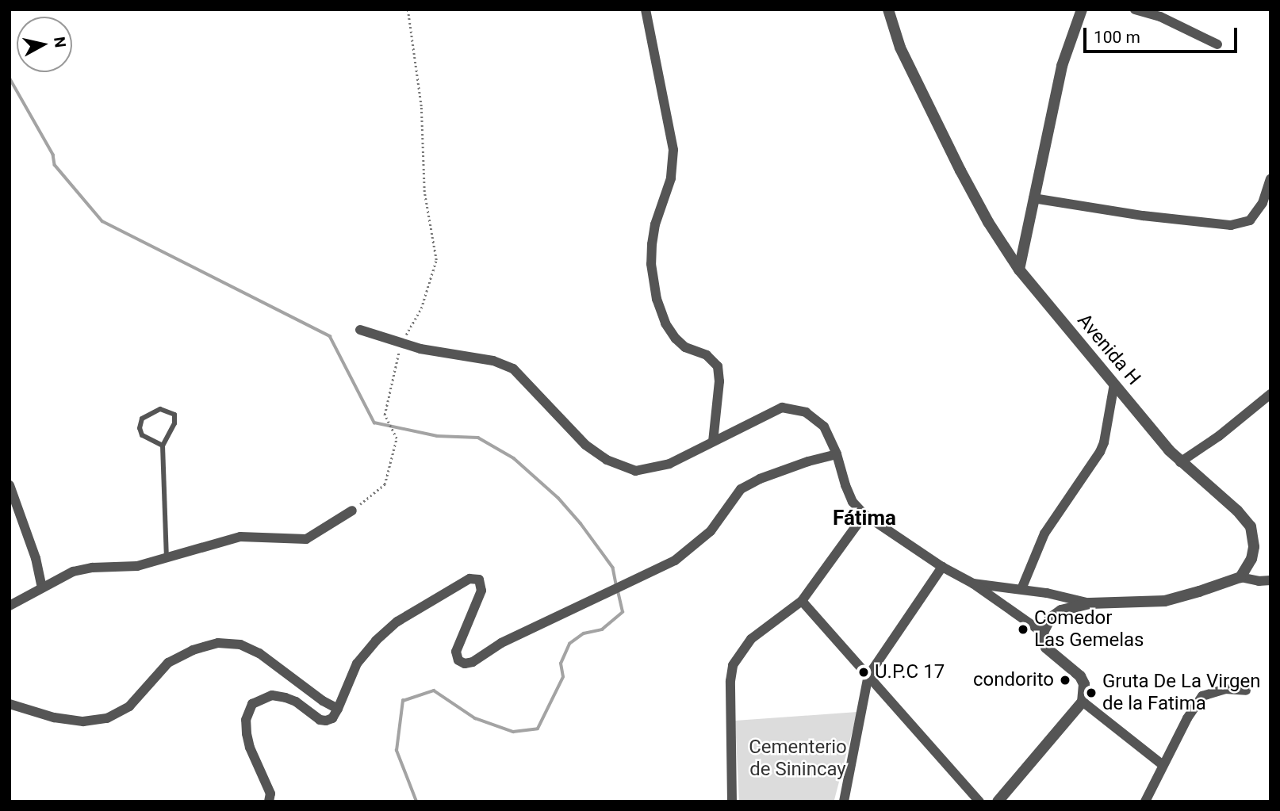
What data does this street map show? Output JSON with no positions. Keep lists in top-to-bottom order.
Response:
{
  "streets": {
    "street": ["Avenida H"]
  },
  "districts": ["Fátima"],
  "parks": ["Cementerio de Sinincay"],
  "places": [
    "Comedor Las Gemelas",
    "U.P.C 17",
    "condorito",
    "Gruta De La Virgen de la Fatima"
  ],
  "scale_bar": "100 m",
  "north": "right"
}
